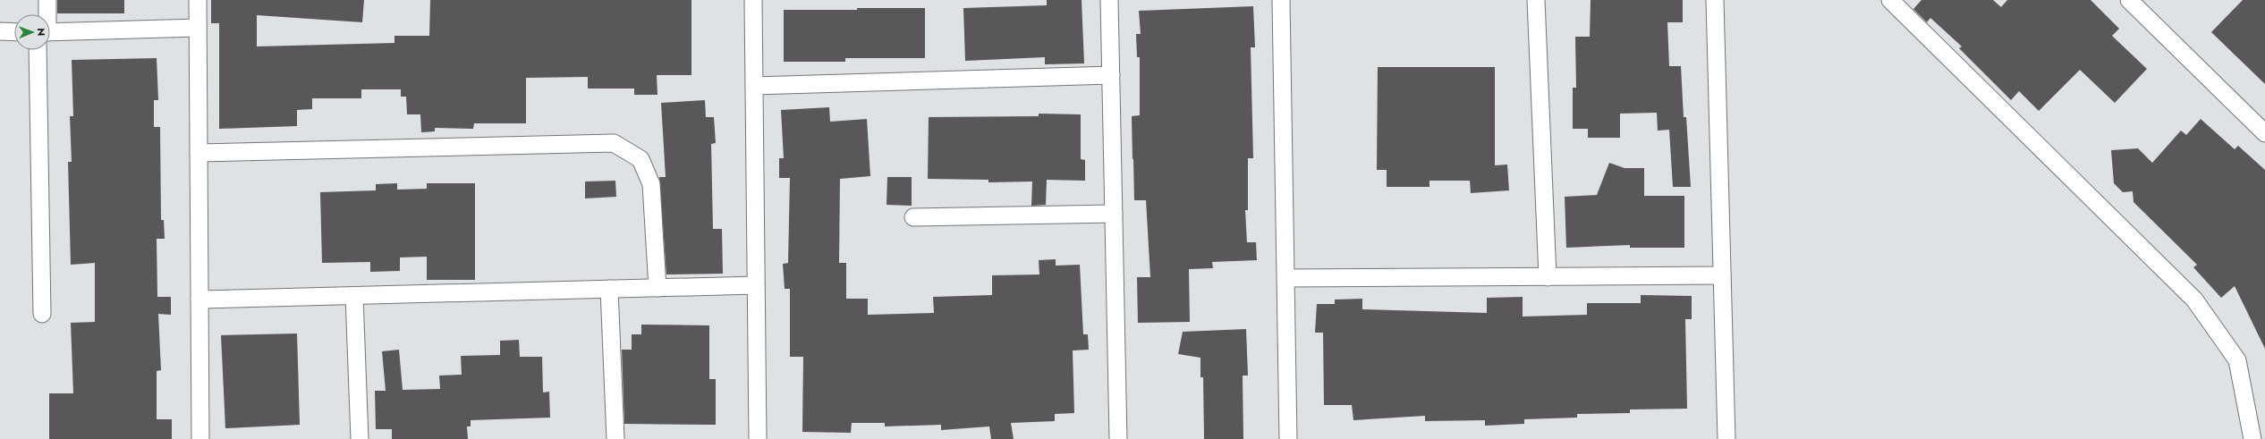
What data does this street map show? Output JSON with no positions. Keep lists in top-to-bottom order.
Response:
{
  "north": "right"
}
